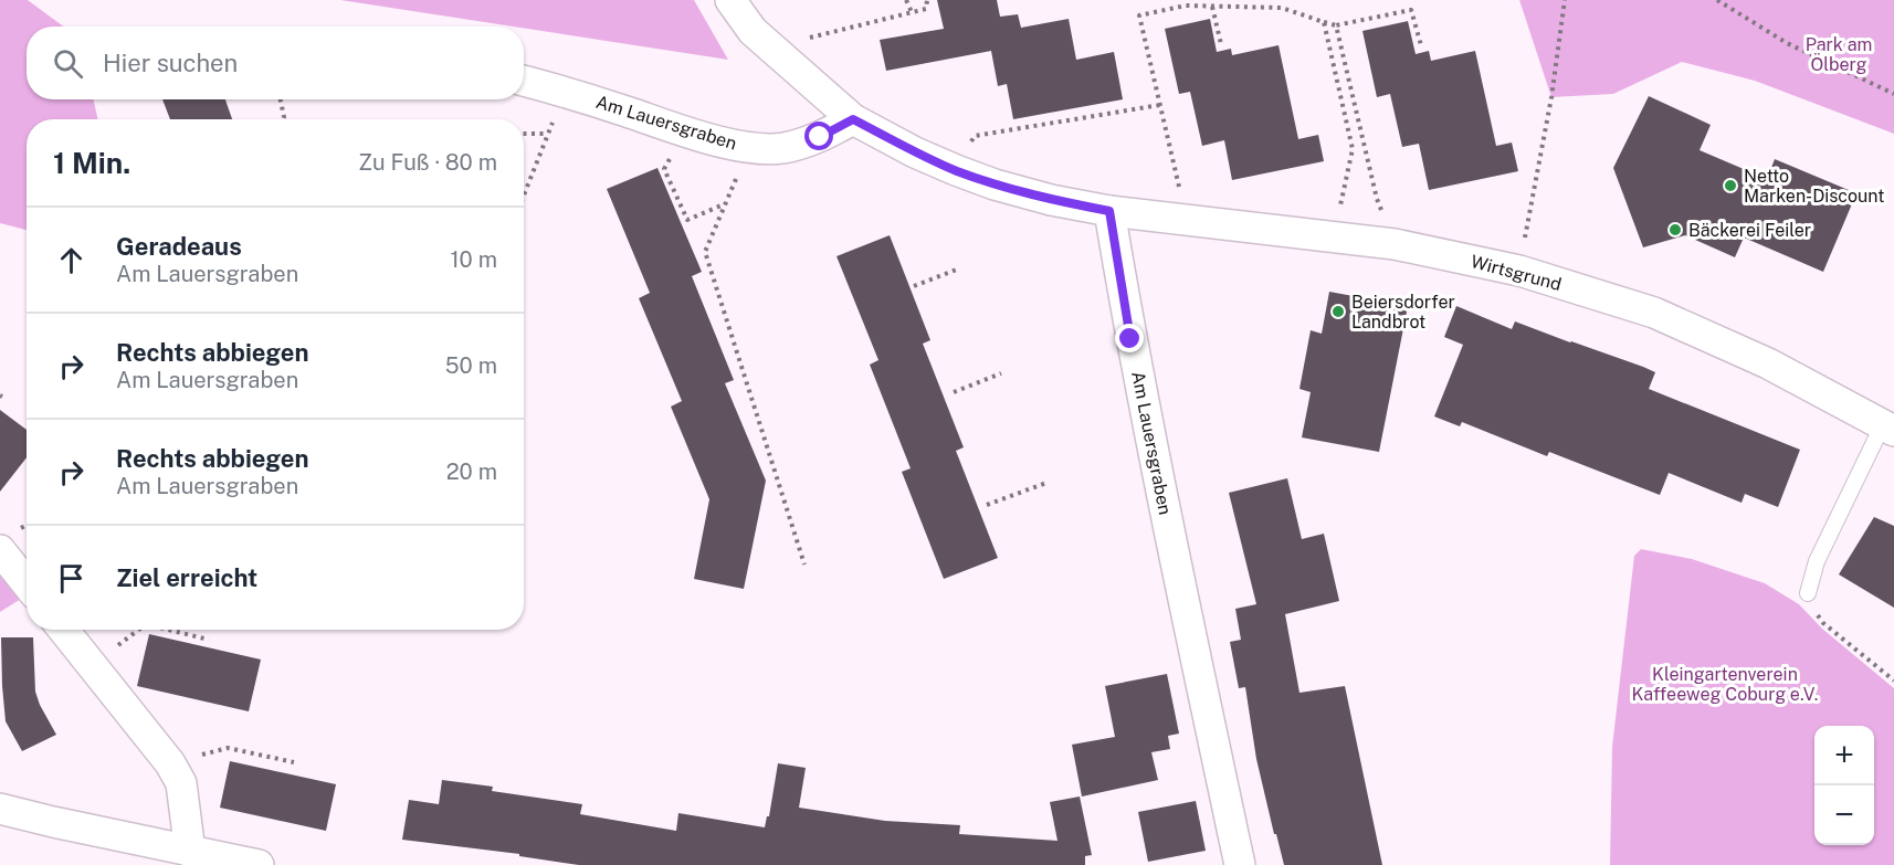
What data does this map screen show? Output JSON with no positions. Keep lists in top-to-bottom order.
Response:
{
  "streets": {
    "street": ["Am Lauersgraben", "Wirtsgrund"]
  },
  "crossings": [
    ["Am Lauersgraben", "Wirtsgrund"]
  ],
  "parks": ["Park am Ölberg", "Kleingartenverein Kaffeeweg Coburg e.V."],
  "places": ["Netto Marken-Discount", "Bäckerei Feiler", "Beiersdorfer Landbrot"],
  "page": {
    "search": "Hier suchen",
    "heading": ["1 Min.", "Zu Fuß · 80 m"],
    "list": [
      ["Geradeaus", "Am Lauersgraben", "10 m"],
      ["Rechts abbiegen", "Am Lauersgraben", "50 m"],
      ["Rechts abbiegen", "Am Lauersgraben", "20 m"],
      "Ziel erreicht"
    ],
    "map_buttons": ["+", "−"]
  }
}
